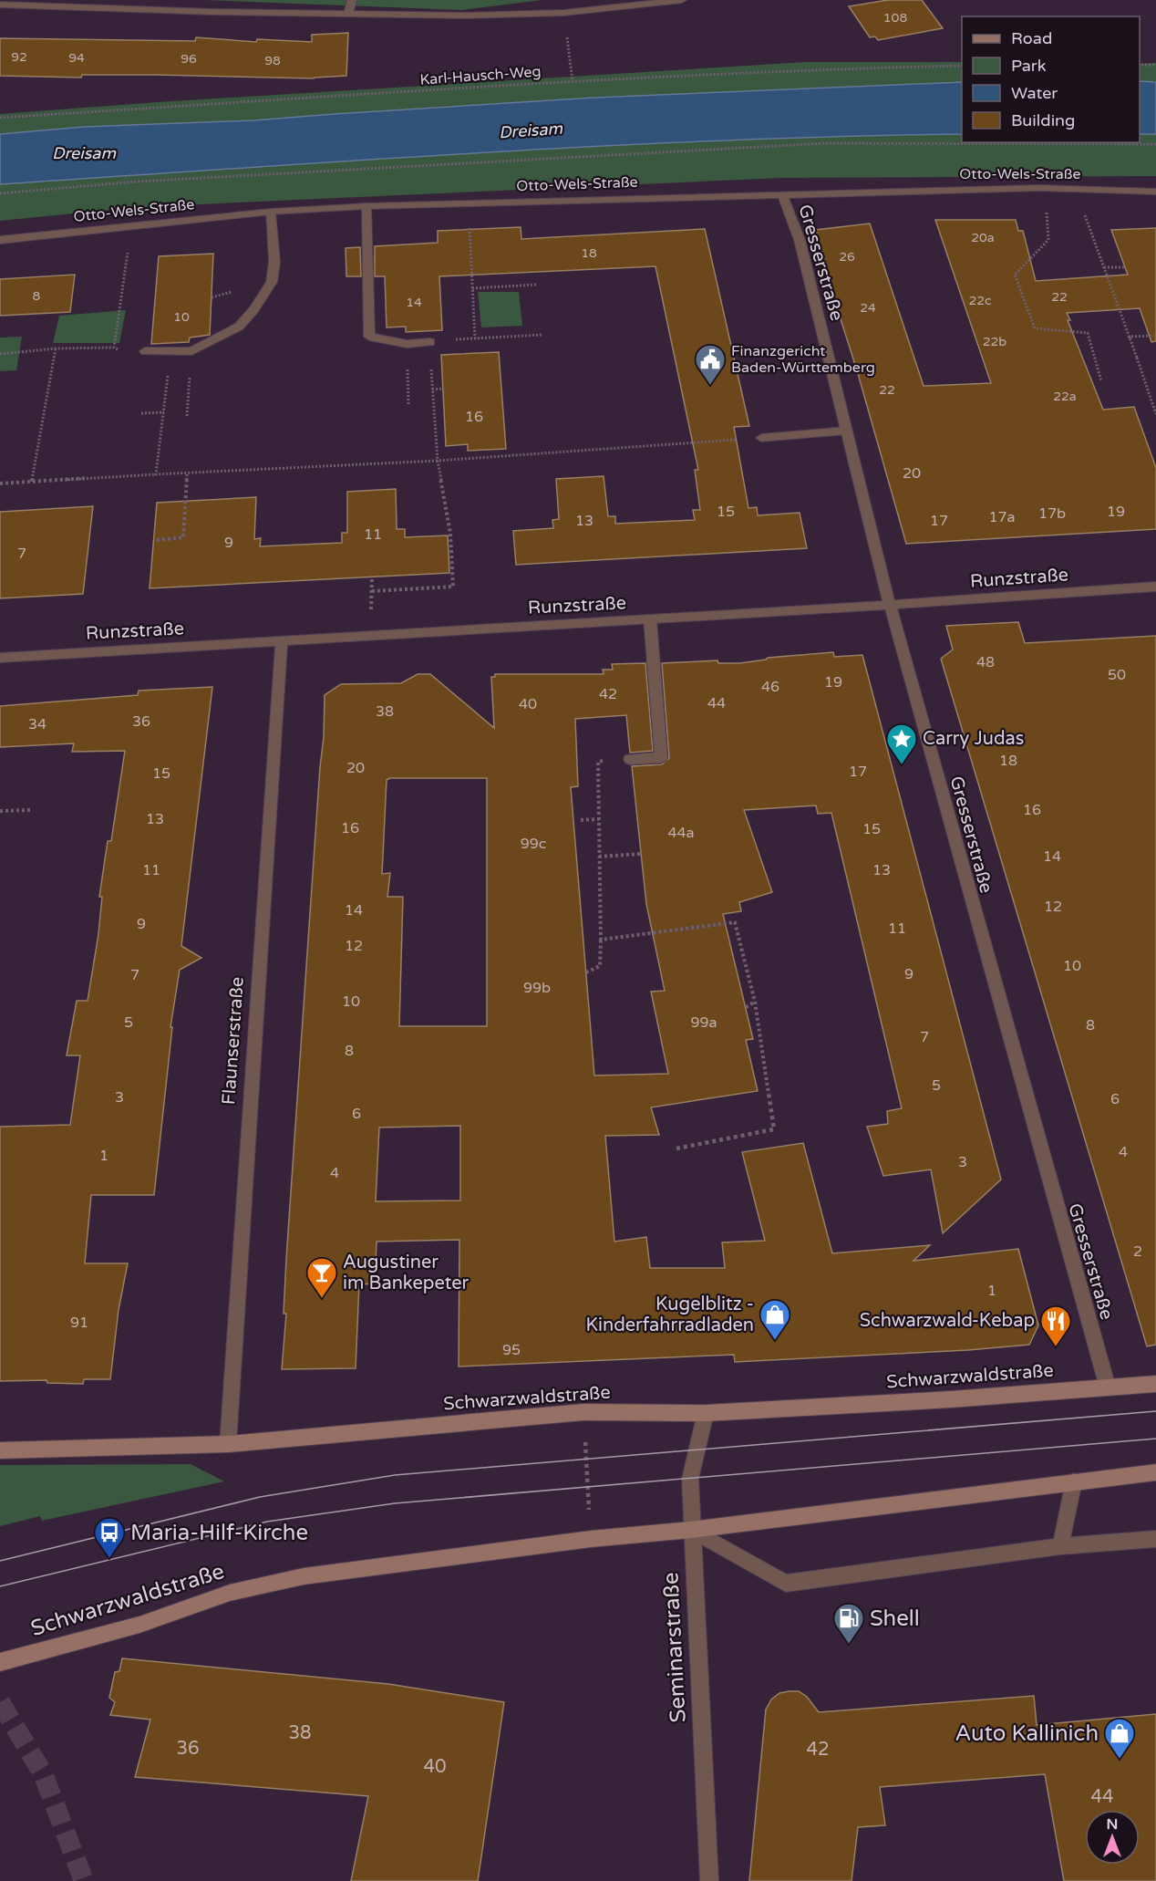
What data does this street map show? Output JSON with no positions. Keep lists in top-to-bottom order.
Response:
{
  "streets": {
    "main road": ["Schwarzwaldstraße"],
    "street": [
      "Otto-Wels-Straße",
      "Gresserstraße",
      "Runzstraße",
      "Flaunserstraße",
      "Seminarstraße"
    ],
    "path": ["Karl-Hausch-Weg"]
  },
  "crossings": [
    ["Otto-Wels-Straße", "Gresserstraße"],
    ["Gresserstraße", "Runzstraße"],
    ["Gresserstraße", "Schwarzwaldstraße"],
    ["Runzstraße", "Flaunserstraße"],
    ["Flaunserstraße", "Schwarzwaldstraße"],
    ["Schwarzwaldstraße", "Seminarstraße"]
  ],
  "water": ["Dreisam"],
  "places": {
    "public building": ["Finanzgericht Baden-Württemberg"],
    "place": ["Carry Judas"],
    "bar": ["Augustiner im Bankepeter"],
    "shop": ["Kugelblitz - Kinderfahrradladen", "Auto Kallinich"],
    "restaurant": ["Schwarzwald-Kebap"],
    "bus stop": ["Maria-Hilf-Kirche"],
    "fuel station": ["Shell"]
  },
  "house_numbers": [
    "108",
    "92",
    "94",
    "96",
    "98",
    "20a",
    "18",
    "26",
    "8",
    "22",
    "22c",
    "14",
    "24",
    "10",
    "22b",
    "22",
    "22a",
    "16",
    "20",
    "15",
    "19",
    "17b",
    "17a",
    "13",
    "17",
    "11",
    "9",
    "7",
    "48",
    "50",
    "19",
    "46",
    "42",
    "44",
    "40",
    "38",
    "36",
    "34",
    "18",
    "20",
    "17",
    "15",
    "16",
    "13",
    "16",
    "15",
    "44a",
    "99c",
    "14",
    "11",
    "13",
    "12",
    "14",
    "9",
    "11",
    "12",
    "10",
    "9",
    "7",
    "99b",
    "10",
    "5",
    "99a",
    "8",
    "7",
    "8",
    "5",
    "3",
    "6",
    "6",
    "4",
    "1",
    "3",
    "4",
    "2",
    "1",
    "91",
    "95",
    "38",
    "36",
    "42",
    "40",
    "44"
  ],
  "legend": [
    "Road",
    "Park",
    "Water",
    "Building"
  ],
  "north": "top"
}
